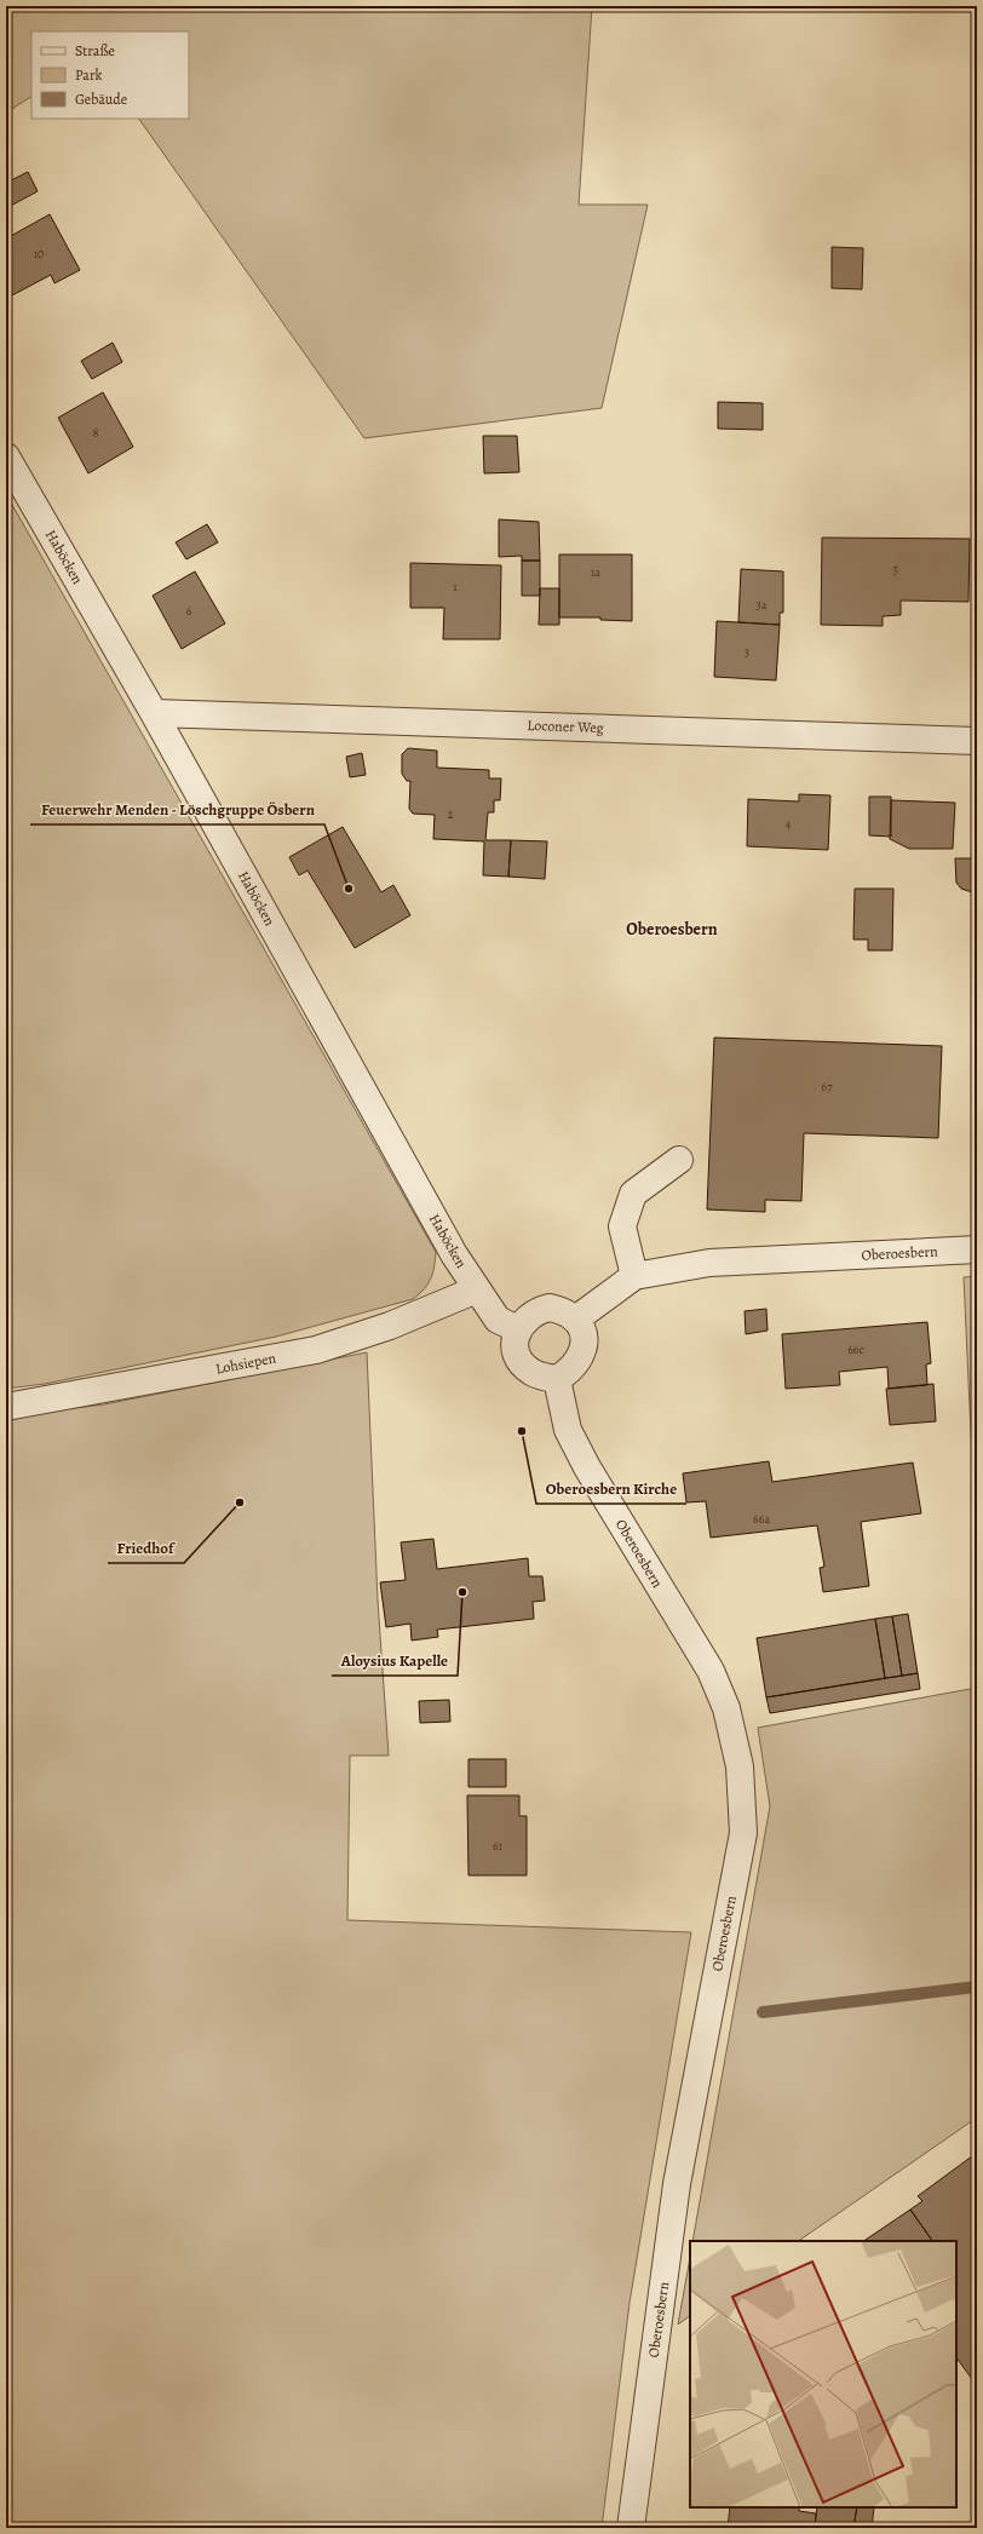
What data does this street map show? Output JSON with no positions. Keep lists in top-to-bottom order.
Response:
{
  "streets": {
    "street": [
      "Haböcken",
      "Loconer Weg",
      "Oberoesbern",
      "Lohsiepen"
    ]
  },
  "crossings": [
    ["Haböcken", "Loconer Weg"],
    ["Haböcken", "Oberoesbern"],
    ["Haböcken", "Lohsiepen"]
  ],
  "districts": ["Oberoesbern"],
  "places": [
    "Feuerwehr Menden - Löschgruppe Ösbern",
    "Oberoesbern Kirche",
    "Friedhof",
    "Aloysius Kapelle"
  ],
  "house_numbers": [
    "10",
    "8",
    "5",
    "1a",
    "1",
    "3a",
    "6",
    "3",
    "2",
    "4",
    "67",
    "66c",
    "66a",
    "61"
  ],
  "legend": ["Straße", "Park", "Gebäude"]
}
